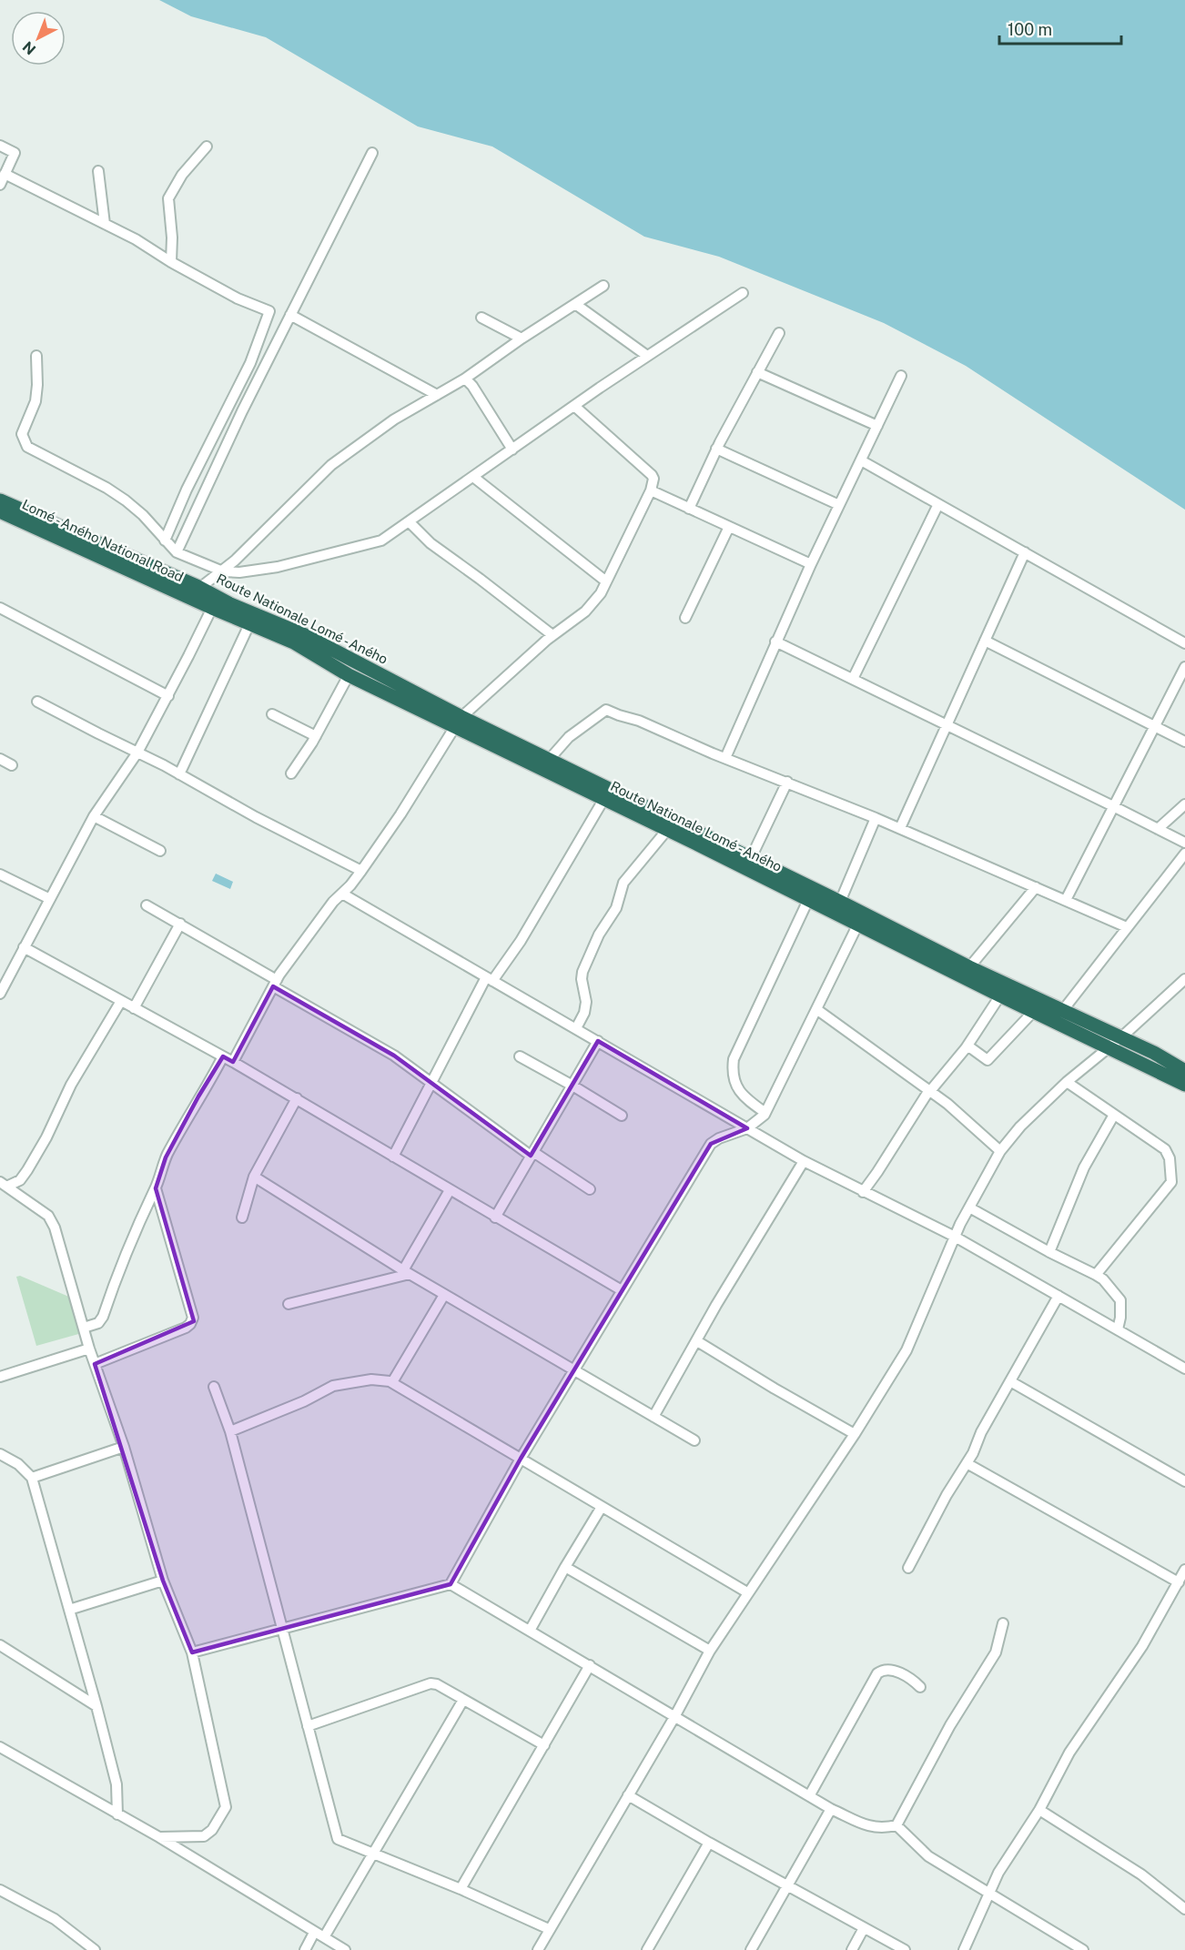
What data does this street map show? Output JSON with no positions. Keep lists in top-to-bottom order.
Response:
{
  "streets": {
    "highway": ["Lomé - Aného National Road", "Route Nationale Lomé - Aného"]
  },
  "crossings": [
    ["Lomé - Aného National Road", "Route Nationale Lomé - Aného"]
  ],
  "scale_bar": "100 m",
  "north": "bottom left"
}
